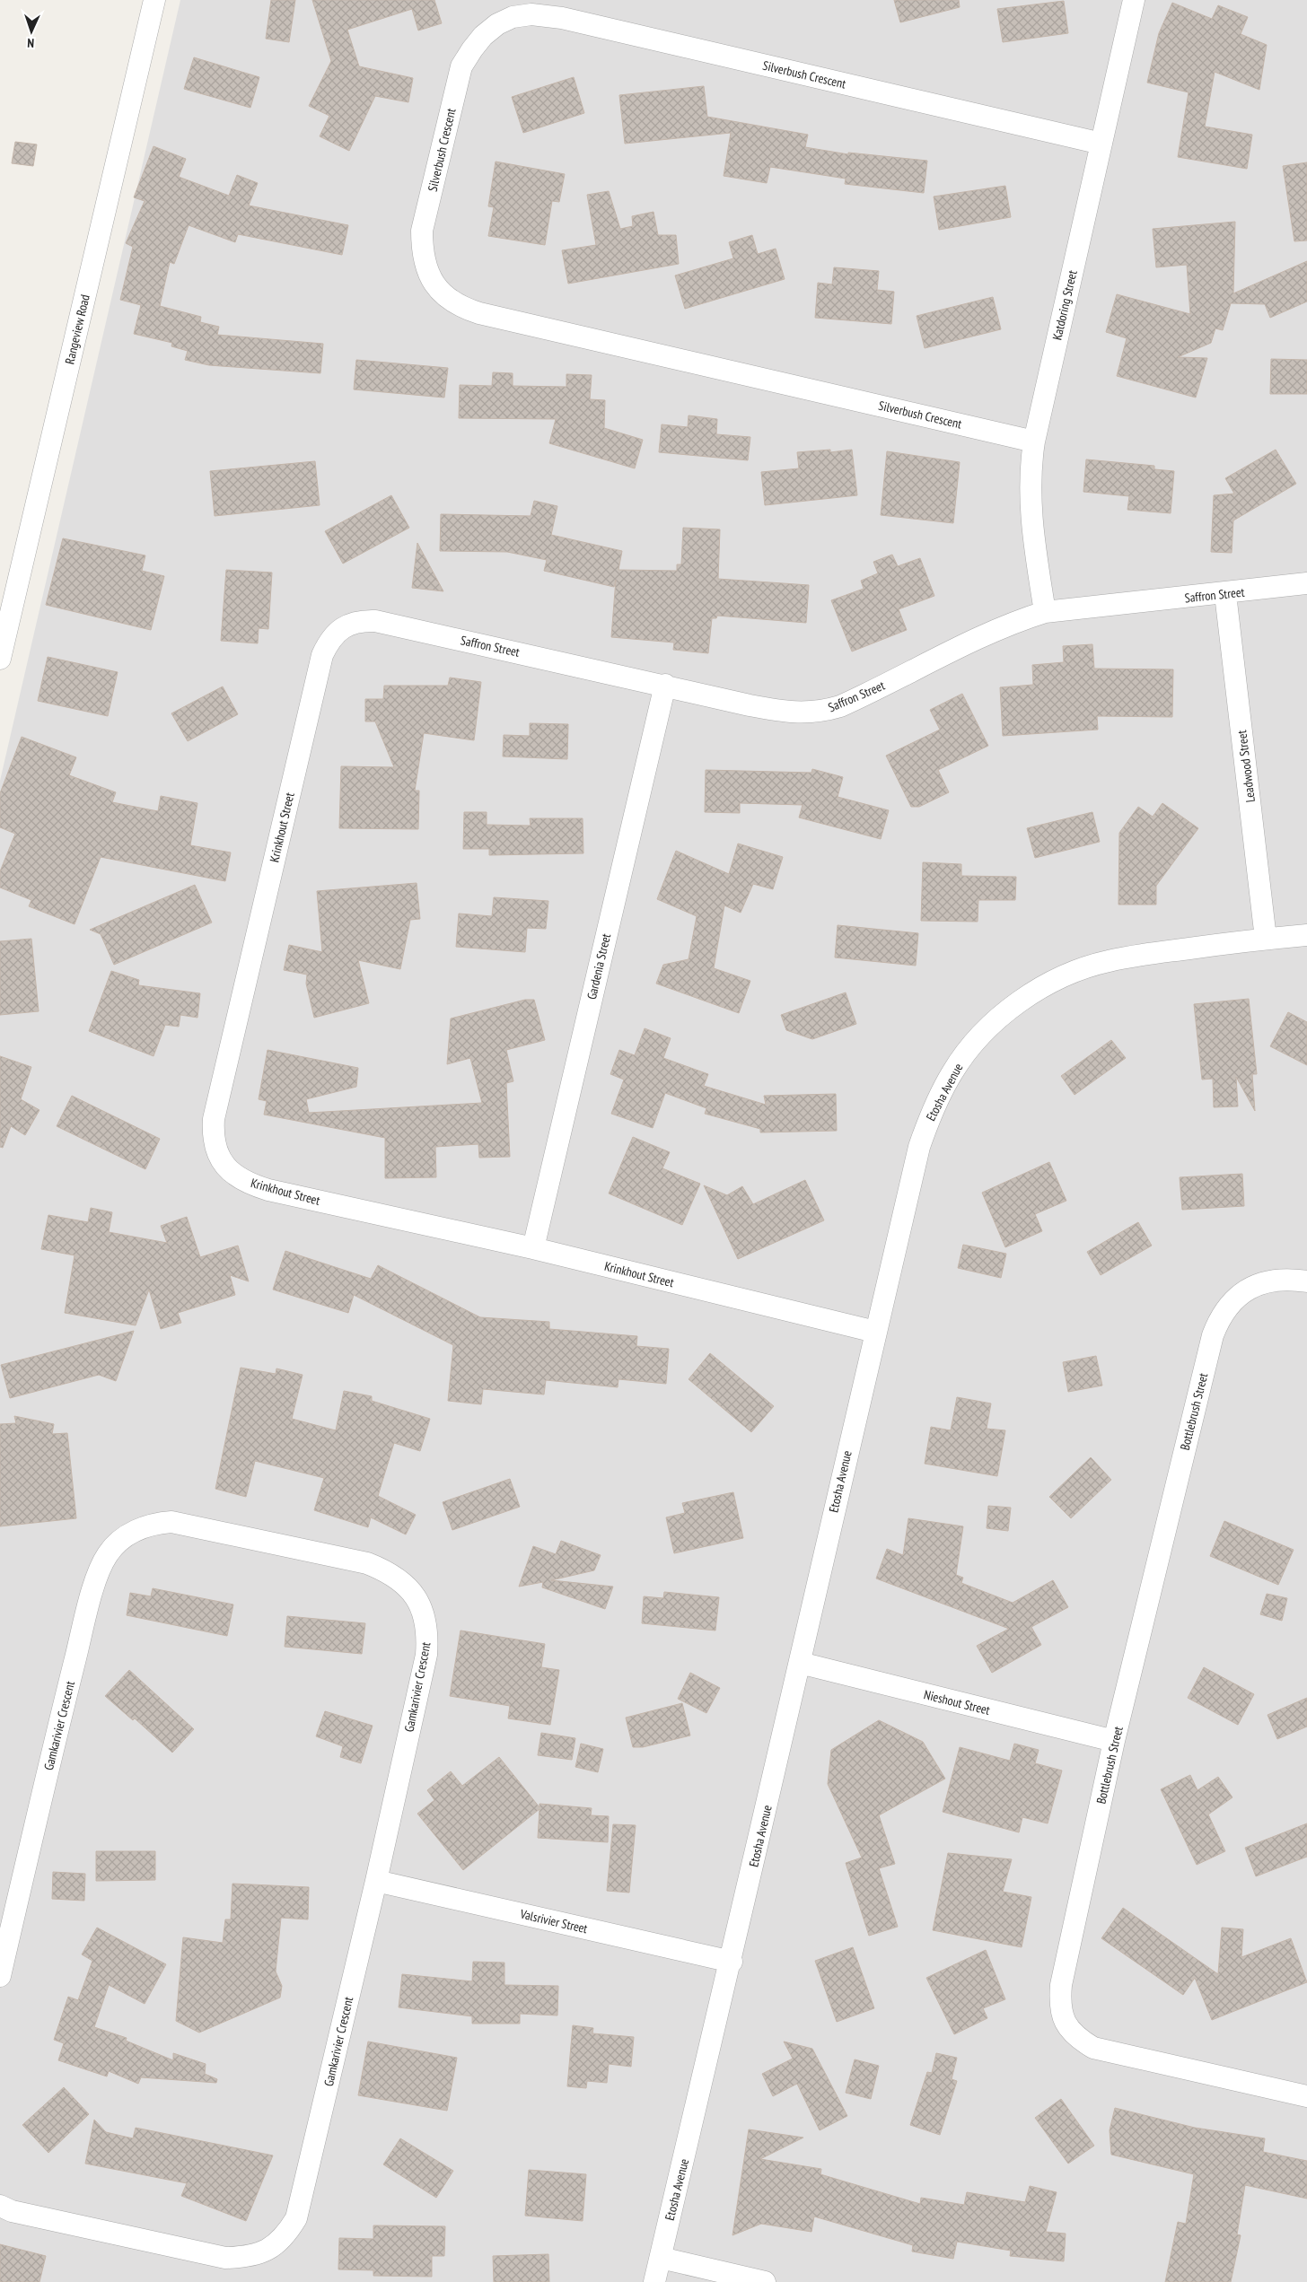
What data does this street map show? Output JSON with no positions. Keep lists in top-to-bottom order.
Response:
{
  "streets": {
    "street": [
      "Silverbush Crescent",
      "Katdoring Street",
      "Rangeview Road",
      "Saffron Street",
      "Leadwood Street",
      "Krinkhout Street",
      "Gardenia Street",
      "Etosha Avenue",
      "Bottlebrush Street",
      "Gamkarivier Crescent",
      "Nieshout Street",
      "Valsrivier Street"
    ]
  },
  "crossings": [
    ["Silverbush Crescent", "Katdoring Street"],
    ["Katdoring Street", "Saffron Street"],
    ["Saffron Street", "Leadwood Street"],
    ["Saffron Street", "Krinkhout Street"],
    ["Saffron Street", "Gardenia Street"],
    ["Leadwood Street", "Etosha Avenue"],
    ["Krinkhout Street", "Gardenia Street"],
    ["Krinkhout Street", "Etosha Avenue"],
    ["Etosha Avenue", "Nieshout Street"],
    ["Etosha Avenue", "Valsrivier Street"],
    ["Bottlebrush Street", "Nieshout Street"],
    ["Gamkarivier Crescent", "Valsrivier Street"]
  ],
  "north": "bottom"
}
